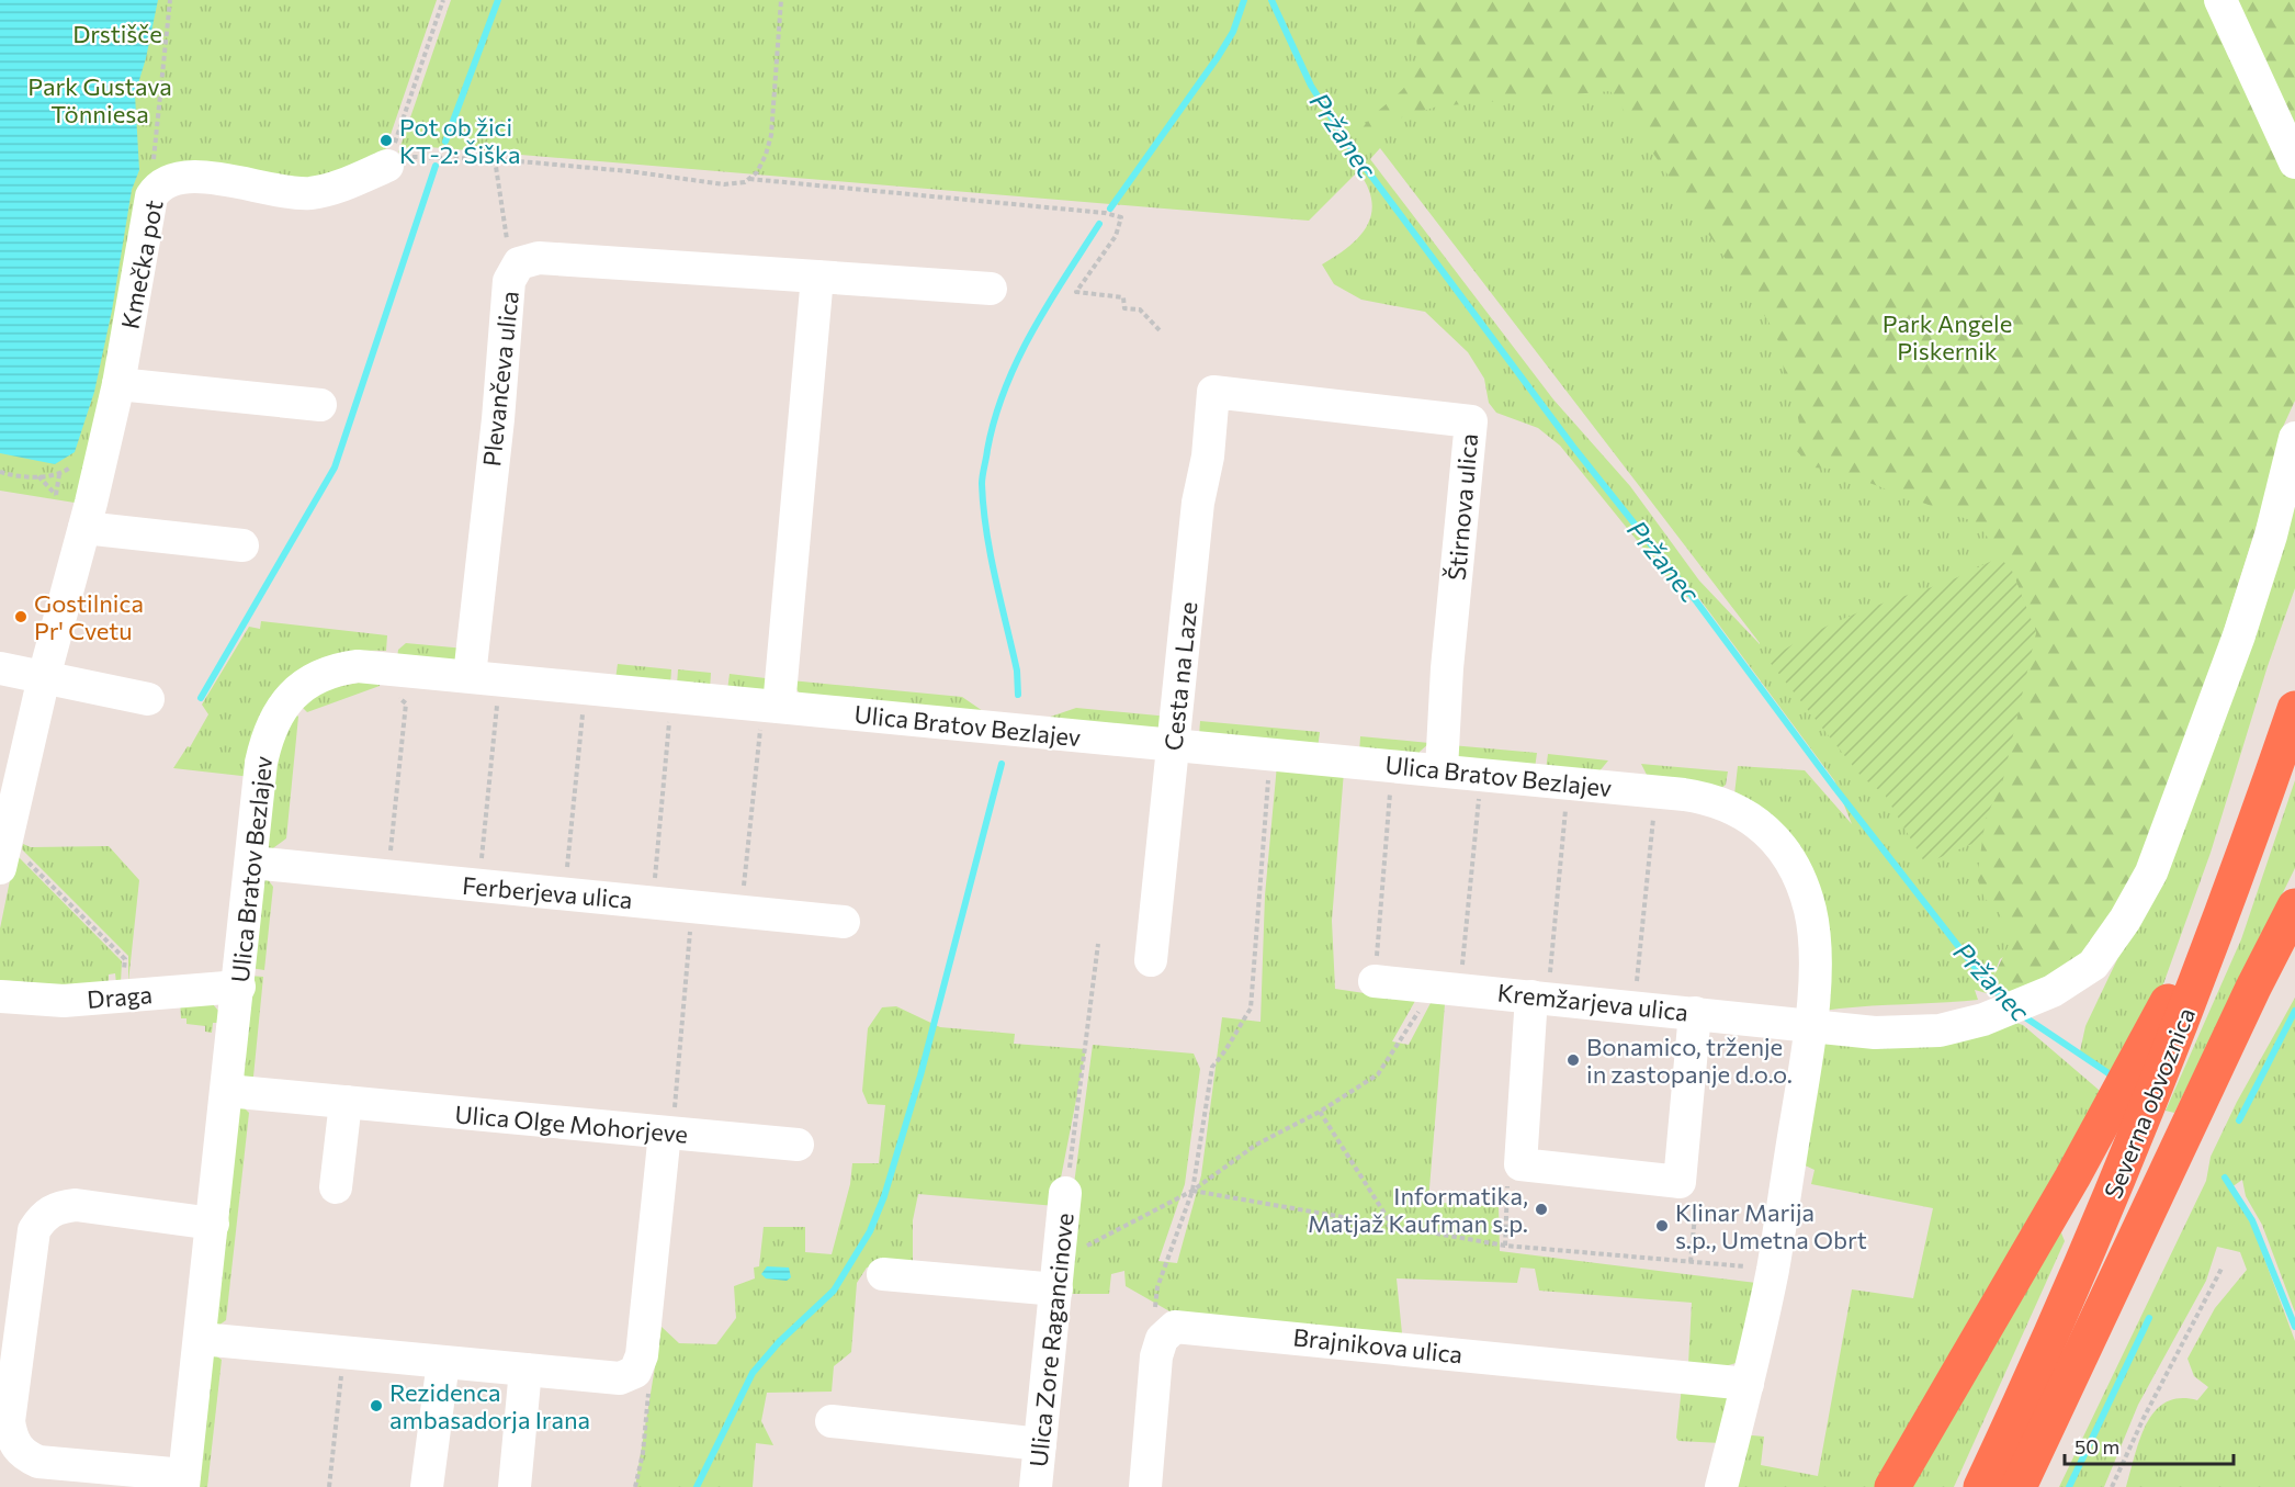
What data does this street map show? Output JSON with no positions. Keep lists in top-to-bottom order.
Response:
{
  "streets": {
    "highway": ["Severna obvoznica"],
    "street": [
      "Kmečka pot",
      "Plevančeva ulica",
      "Štirnova ulica",
      "Cesta na Laze",
      "Ulica Bratov Bezlajev",
      "Ferberjeva ulica",
      "Draga",
      "Kremžarjeva ulica",
      "Ulica Olge Mohorjeve",
      "Ulica Zore Ragancinove",
      "Brajnikova ulica"
    ]
  },
  "crossings": [
    ["Plevančeva ulica", "Ulica Bratov Bezlajev"],
    ["Štirnova ulica", "Cesta na Laze"],
    ["Štirnova ulica", "Ulica Bratov Bezlajev"],
    ["Cesta na Laze", "Ulica Bratov Bezlajev"],
    ["Ulica Bratov Bezlajev", "Ferberjeva ulica"],
    ["Ulica Bratov Bezlajev", "Draga"],
    ["Ulica Bratov Bezlajev", "Kremžarjeva ulica"],
    ["Ulica Bratov Bezlajev", "Ulica Olge Mohorjeve"],
    ["Ulica Bratov Bezlajev", "Brajnikova ulica"]
  ],
  "water": ["Pržanec"],
  "parks": ["Drstišče", "Park Gustava Tönniesa", "Park Angele Piskernik"],
  "places": [
    "Pot ob žici KT-2: Šiška",
    "Gostilnica Pr' Cvetu",
    "Bonamico, trženje in zastopanje d.o.o.",
    "Informatika, Matjaž Kaufman s.p.",
    "Klinar Marija s.p., Umetna Obrt",
    "Rezidenca ambasadorja Irana"
  ],
  "scale_bar": "50 m"
}
